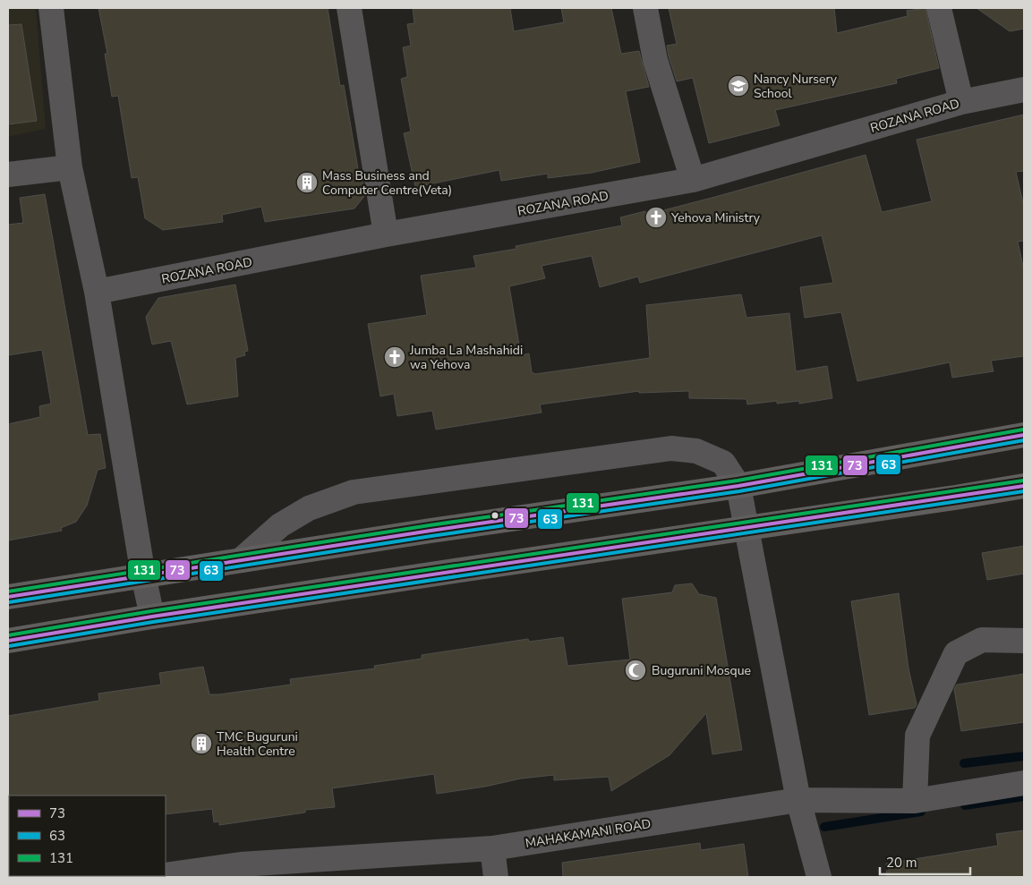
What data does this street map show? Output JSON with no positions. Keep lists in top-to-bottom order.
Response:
{
  "streets": {
    "street": ["ROZANA ROAD", "MAHAKAMANI ROAD"]
  },
  "places": {
    "school or university": ["Nancy Nursery School"],
    "building": ["Mass Business and Computer Centre(Veta)", "TMC Buguruni Health Centre"],
    "church": ["Yehova Ministry", "Jumba La Mashahidi wa Yehova"],
    "mosque": ["Buguruni Mosque"]
  },
  "lines": ["transit line 131", "transit line 73", "transit line 63"],
  "legend": ["73", "63", "131"],
  "scale_bar": "20 m"
}
